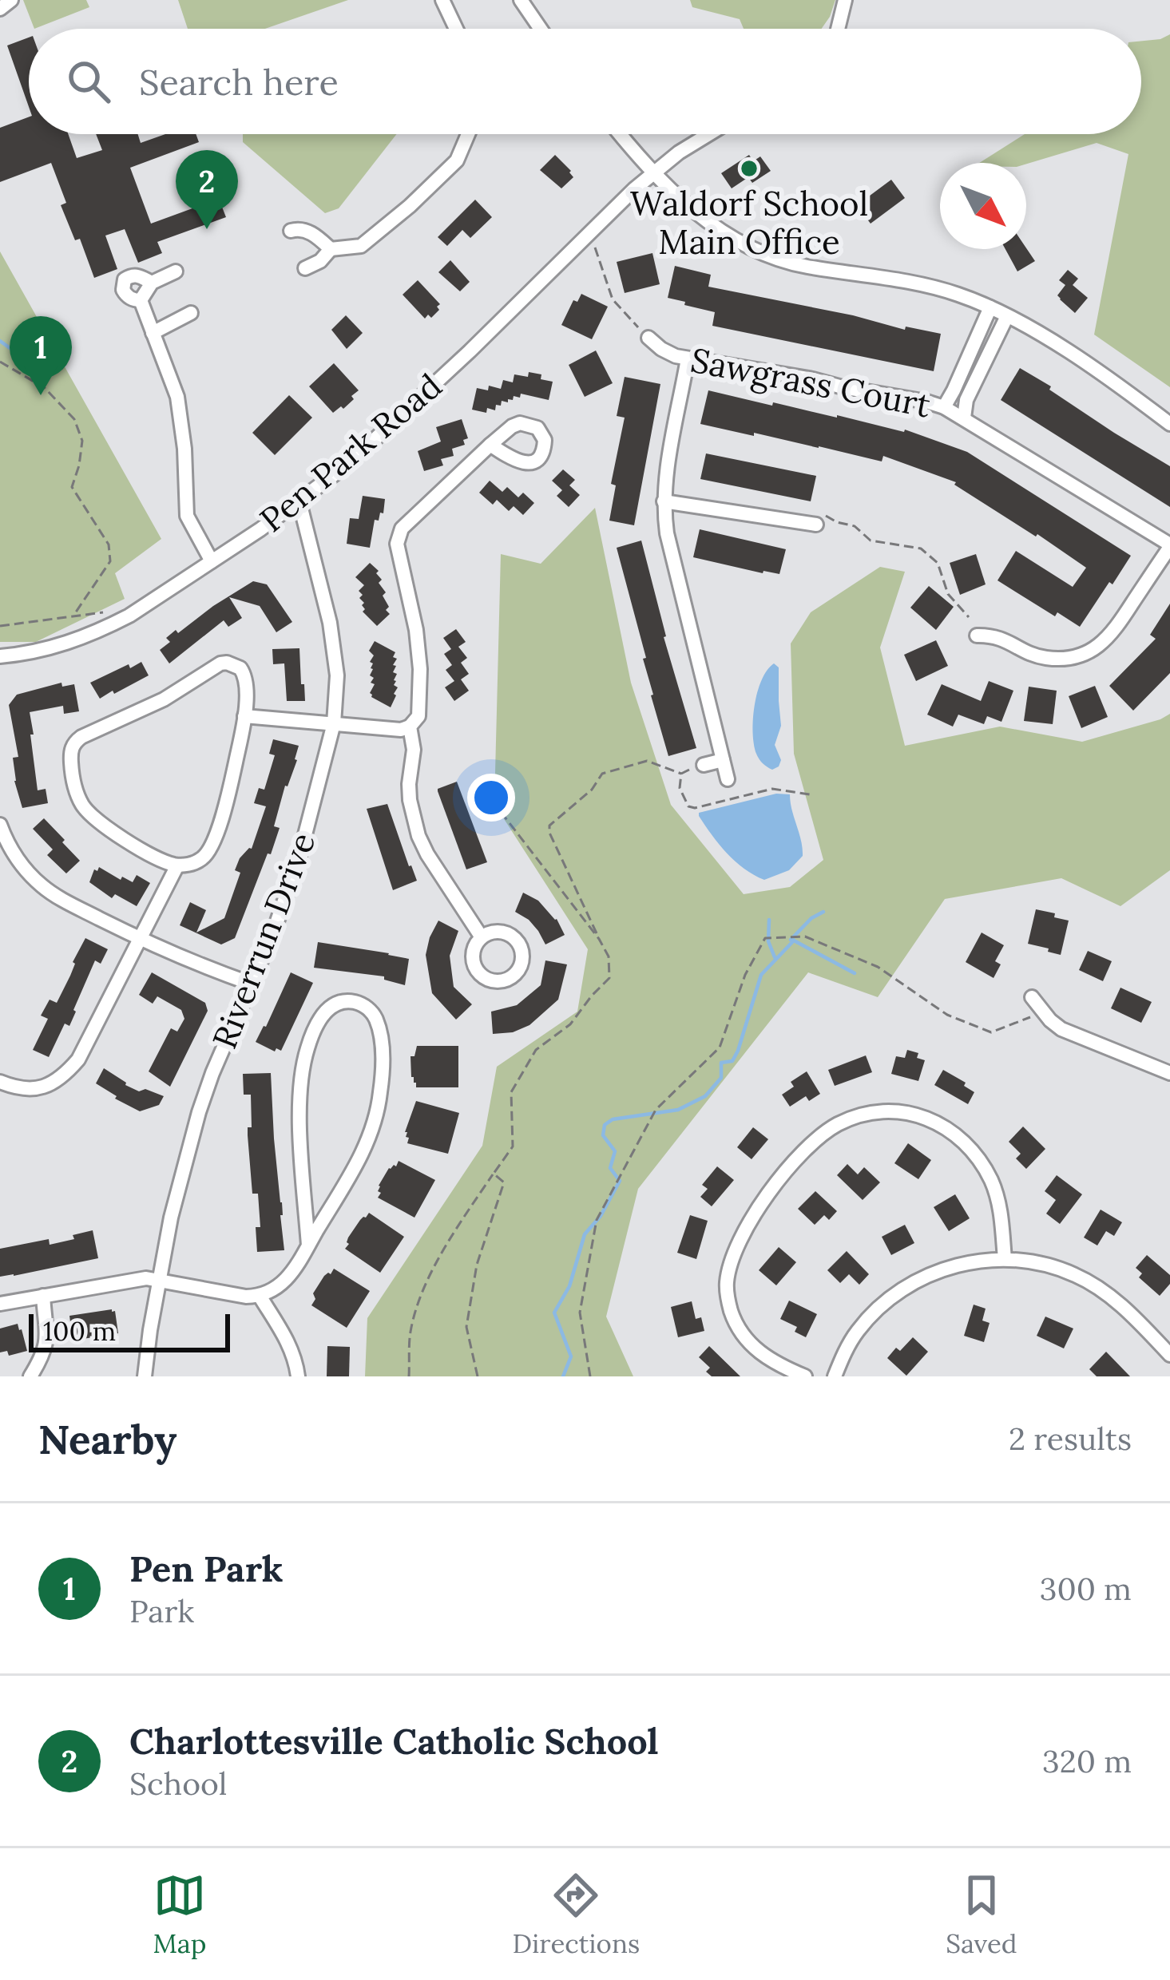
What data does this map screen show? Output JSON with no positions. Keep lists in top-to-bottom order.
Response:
{
  "streets": {
    "street": ["Sawgrass Court", "Pen Park Road", "Riverrun Drive"]
  },
  "crossings": [
    ["Pen Park Road", "Riverrun Drive"]
  ],
  "places": ["Waldorf School Main Office"],
  "scale_bar": "100 m",
  "north": "bottom right",
  "page": {
    "search": "Search here",
    "pins": ["2", "1"],
    "scale": "100 m",
    "heading": ["Nearby", "2 results"],
    "list": [
      {
        "mark": "1",
        "name": "Pen Park",
        "note": "Park",
        "value": "300 m"
      },
      {
        "mark": "2",
        "name": "Charlottesville Catholic School",
        "note": "School",
        "value": "320 m"
      }
    ],
    "nav": ["Map", "Directions", "Saved"]
  }
}
